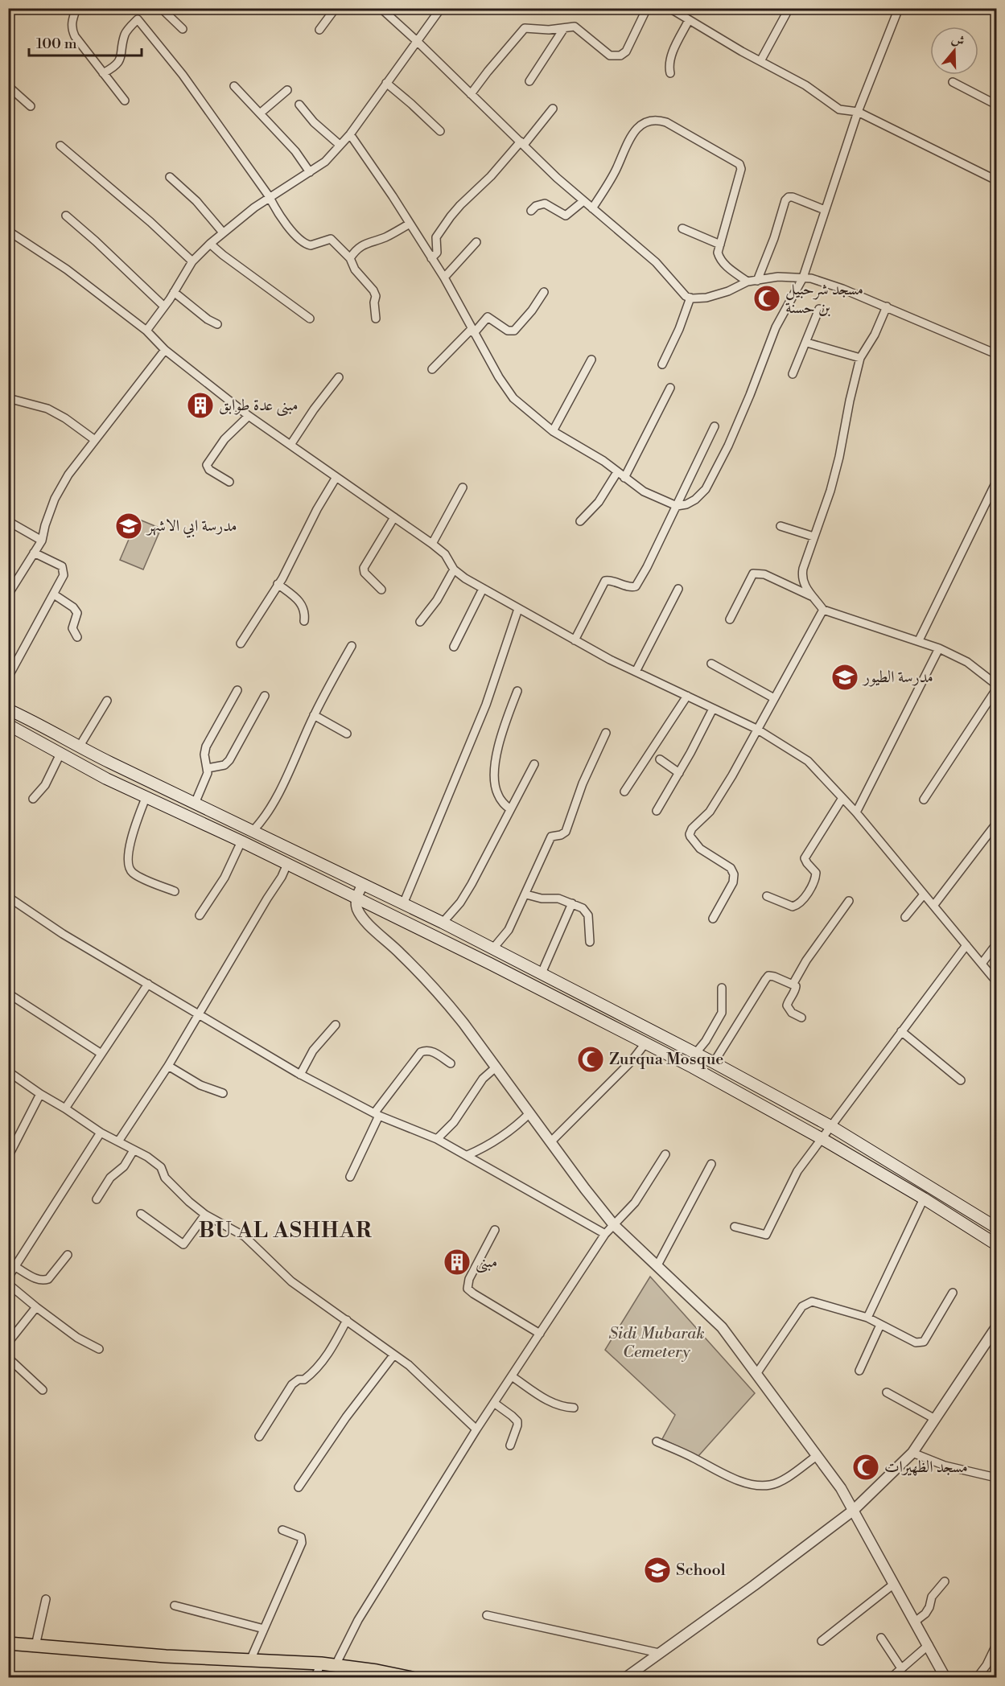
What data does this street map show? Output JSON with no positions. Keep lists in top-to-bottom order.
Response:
{
  "districts": ["BU AL ASHHAR"],
  "parks": ["Sidi Mubarak Cemetery"],
  "places": {
    "mosque": ["مسجد شرحبيل بن حسنة", "Zurqua Mosque", "مسجد الظهيرات"],
    "building": ["مبنى عدة طوابق", "مبنى"],
    "school or university": ["مدرسة ابي الاشهر", "مدرسة الطيور", "School"]
  },
  "scale_bar": "100 m",
  "north": "top"
}
